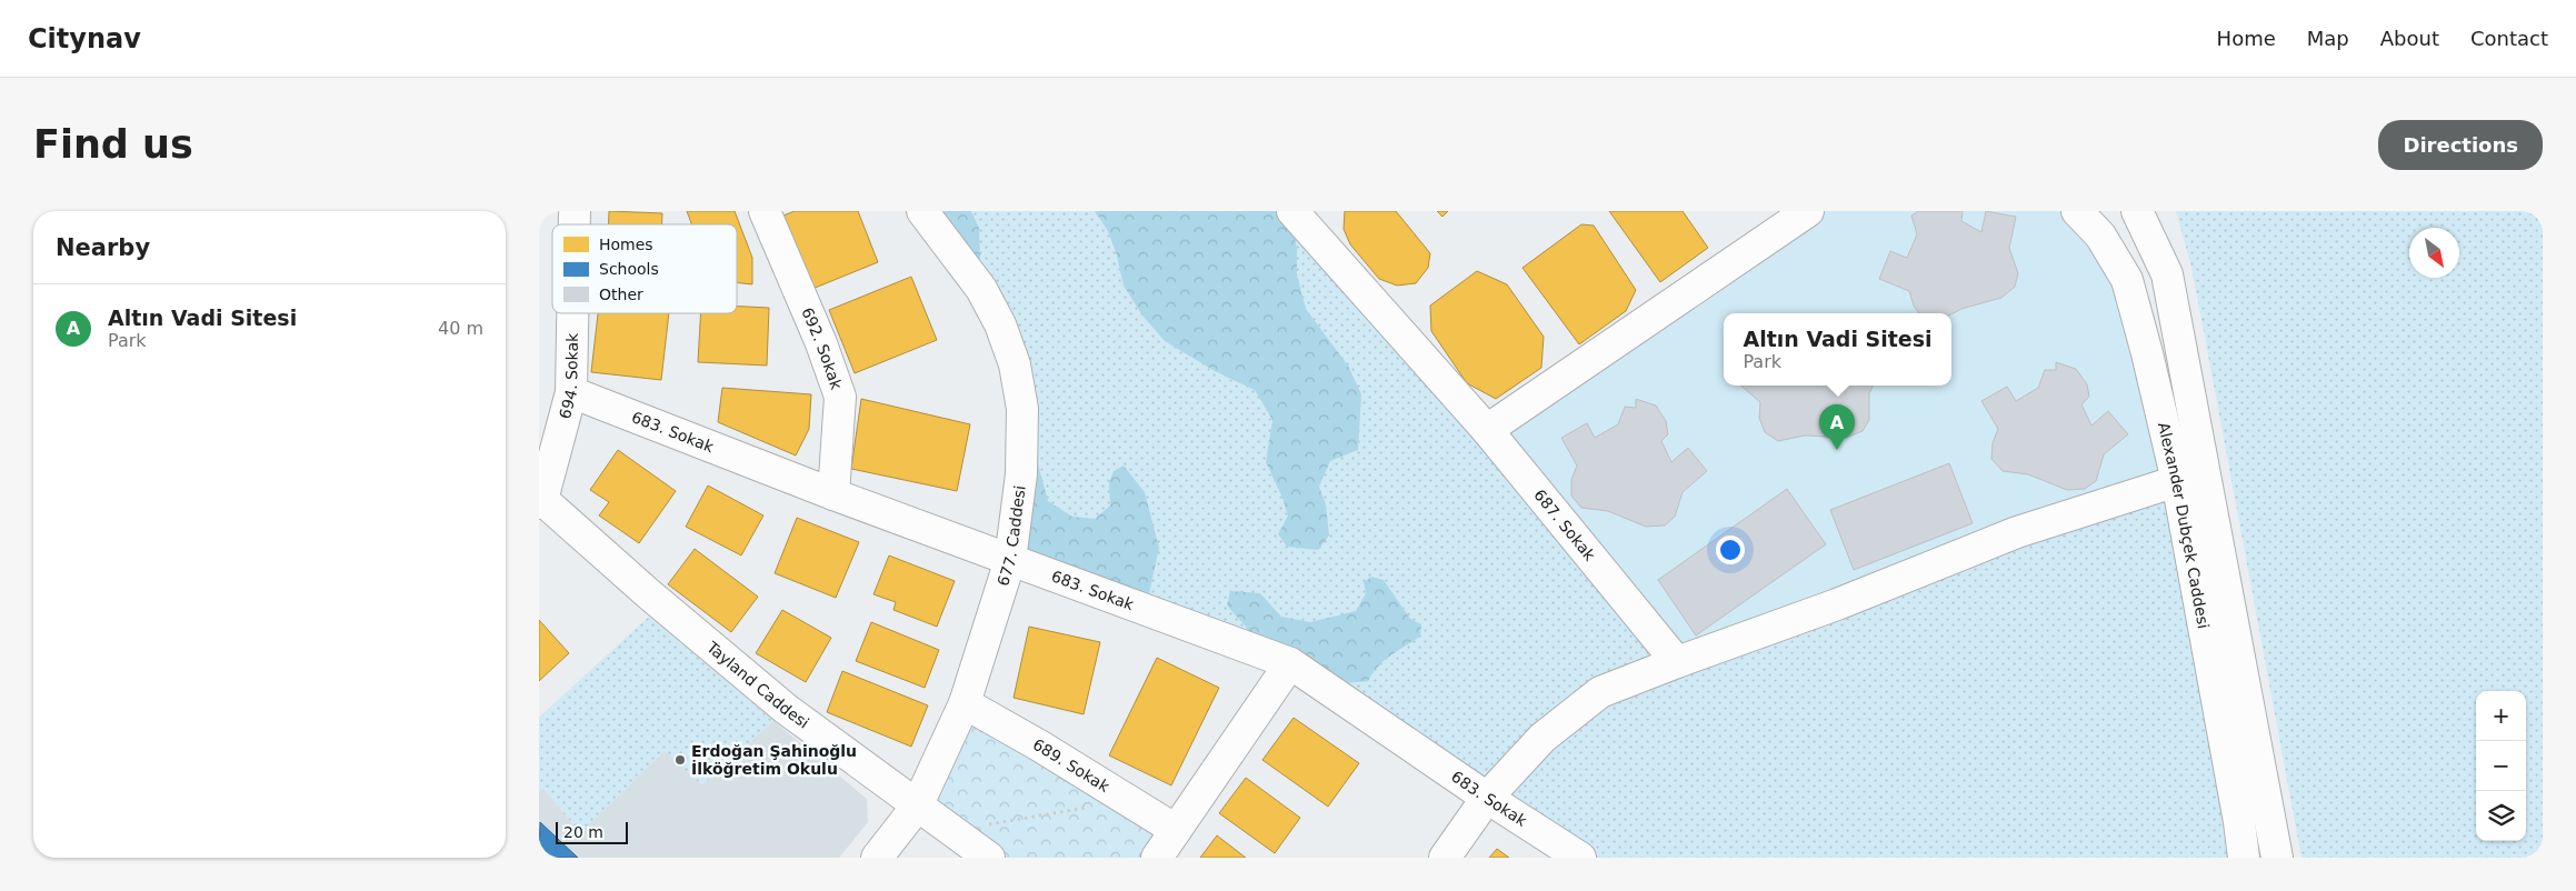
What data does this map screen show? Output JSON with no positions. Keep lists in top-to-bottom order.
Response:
{
  "streets": {
    "street": [
      "692. Sokak",
      "694. Sokak",
      "683. Sokak",
      "687. Sokak",
      "Alexander Dubçek Caddesi",
      "677. Caddesi",
      "Tayland Caddesi",
      "689. Sokak"
    ]
  },
  "crossings": [
    ["692. Sokak", "683. Sokak"],
    ["694. Sokak", "683. Sokak"],
    ["694. Sokak", "Tayland Caddesi"],
    ["683. Sokak", "677. Caddesi"],
    ["677. Caddesi", "Tayland Caddesi"],
    ["677. Caddesi", "689. Sokak"]
  ],
  "places": ["Erdoğan Şahinoğlu İlköğretim Okulu"],
  "legend": ["Homes", "Schools", "Other"],
  "scale_bar": "20 m",
  "north": "bottom right",
  "page": {
    "header": "Citynav",
    "nav": [
      "Home",
      "Map",
      "About",
      "Contact"
    ],
    "buttons": "Directions",
    "title": "Find us",
    "heading": "Nearby",
    "list": [
      {
        "mark": "A",
        "name": "Altın Vadi Sitesi",
        "note": "Park",
        "value": "40 m"
      }
    ],
    "popup": ["Altın Vadi Sitesi", "Park"],
    "pins": "A",
    "map_buttons": ["+", "−"],
    "scale": "20 m"
  }
}
